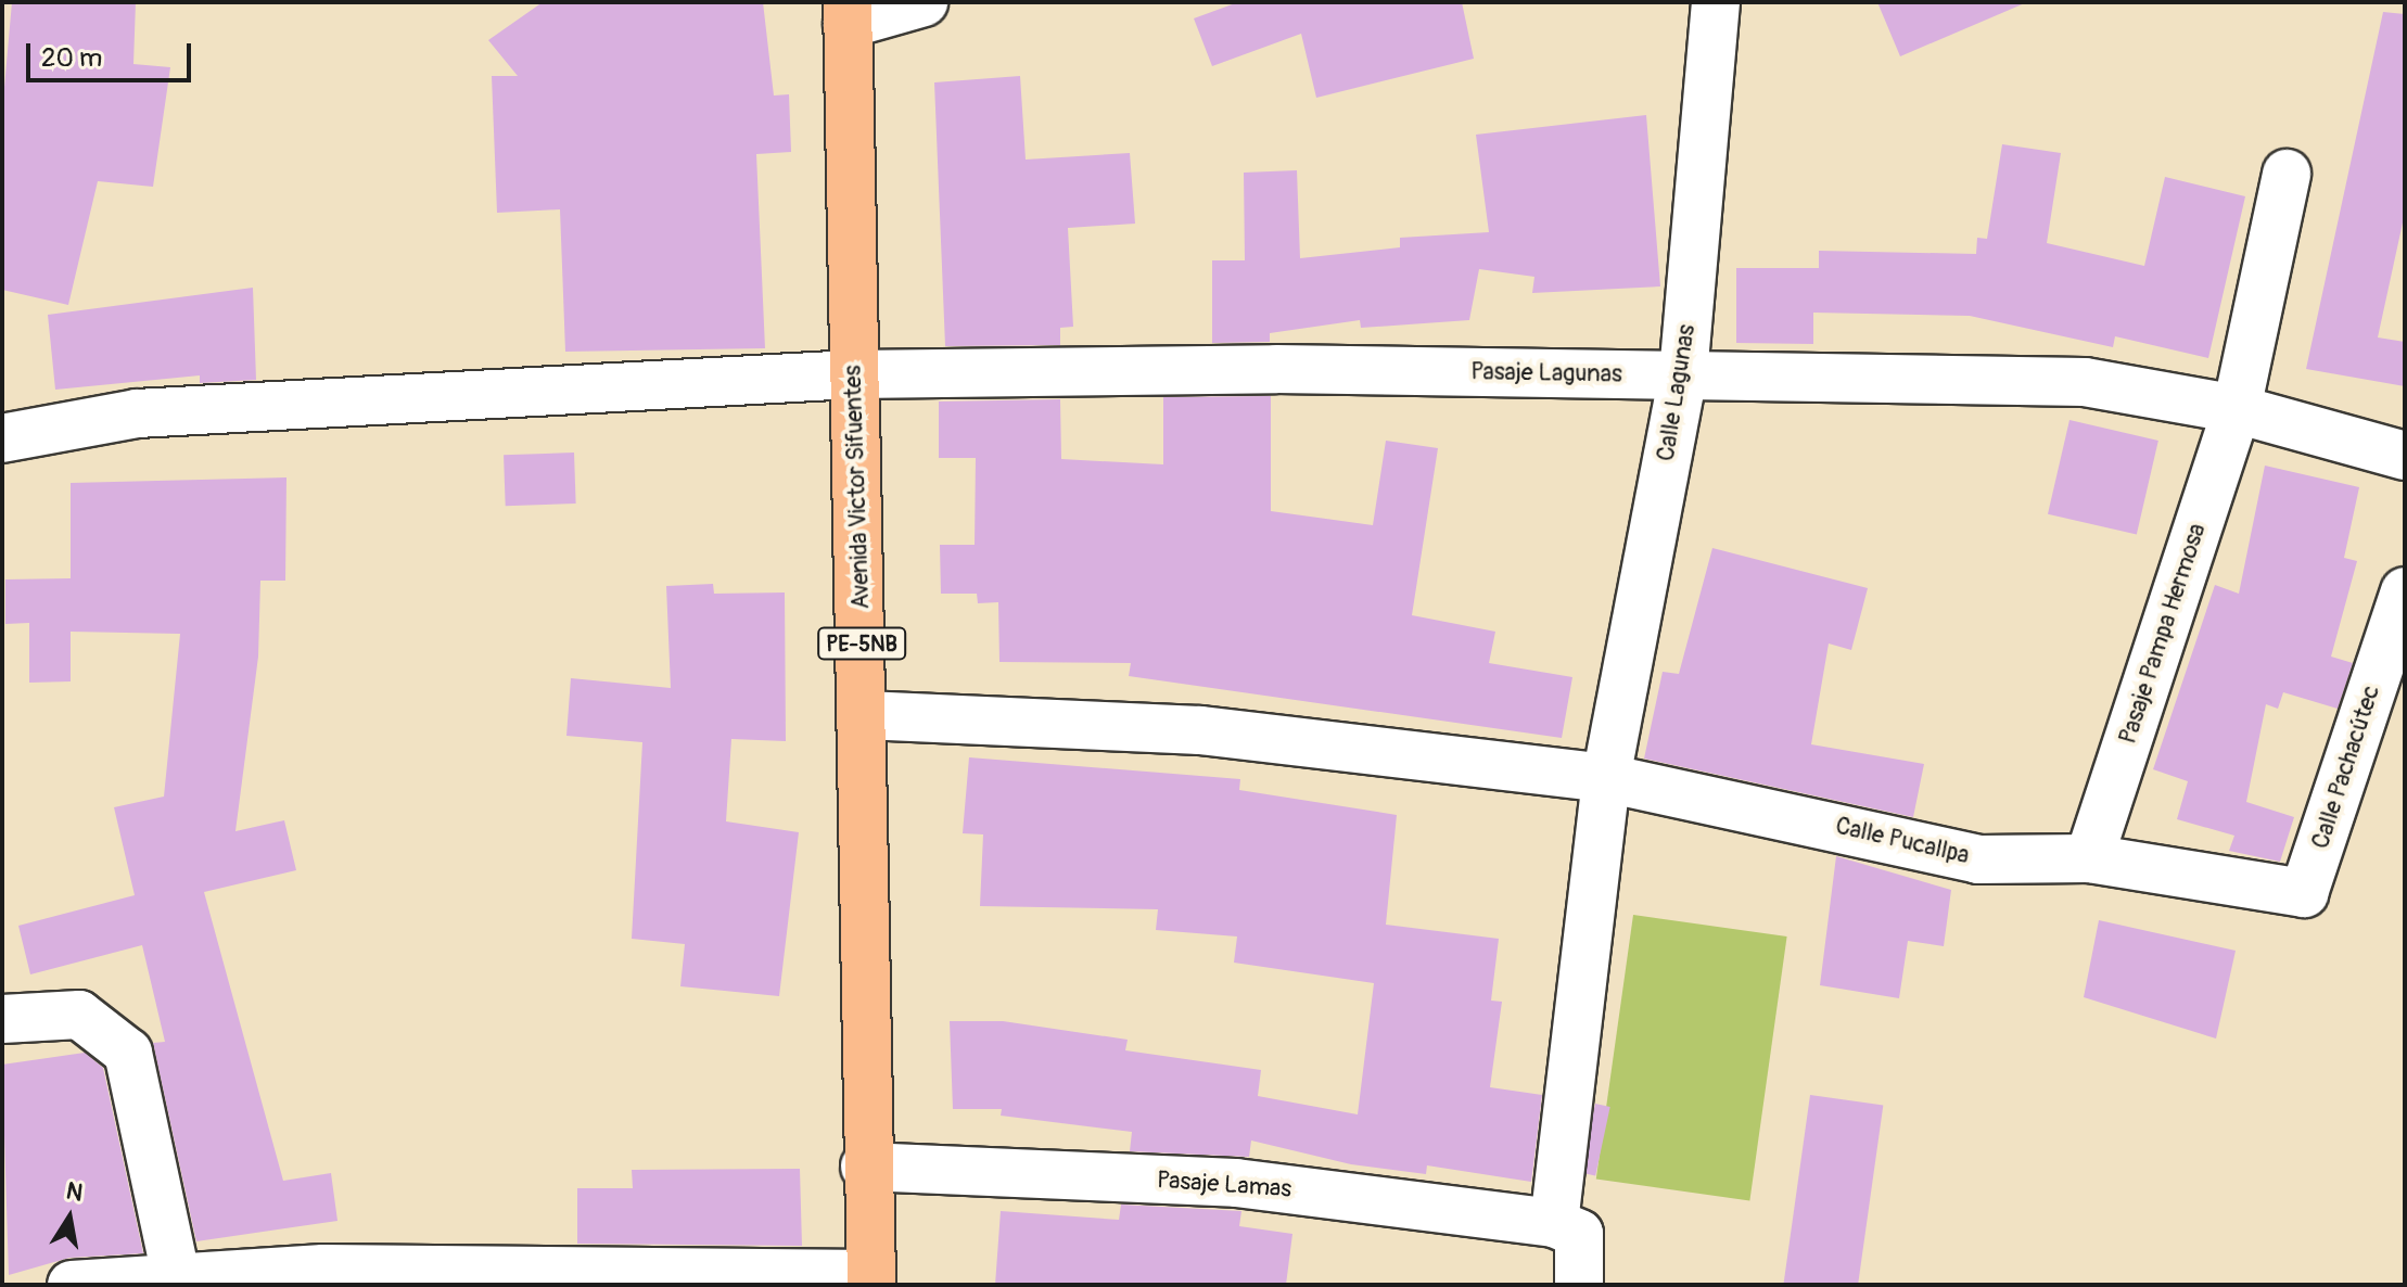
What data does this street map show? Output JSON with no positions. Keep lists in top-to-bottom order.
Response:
{
  "streets": {
    "highway": ["Avenida Victor Sifuentes", "PE-5NB"],
    "street": [
      "Pasaje Lagunas",
      "Calle Lagunas",
      "Pasaje Pampa Hermosa",
      "Calle Pachacútec",
      "Calle Pucallpa",
      "Pasaje Lamas"
    ]
  },
  "crossings": [
    ["Pasaje Lagunas", "Calle Lagunas"],
    ["Pasaje Lagunas", "Avenida Victor Sifuentes"],
    ["Pasaje Lagunas", "Pasaje Pampa Hermosa"],
    ["Calle Lagunas", "Calle Pucallpa"],
    ["Calle Lagunas", "Pasaje Lamas"],
    ["Avenida Victor Sifuentes", "Calle Pucallpa"],
    ["Avenida Victor Sifuentes", "Pasaje Lamas"],
    ["Pasaje Pampa Hermosa", "Calle Pucallpa"],
    ["Calle Pachacútec", "Calle Pucallpa"]
  ],
  "scale_bar": "20 m",
  "north": "top"
}
